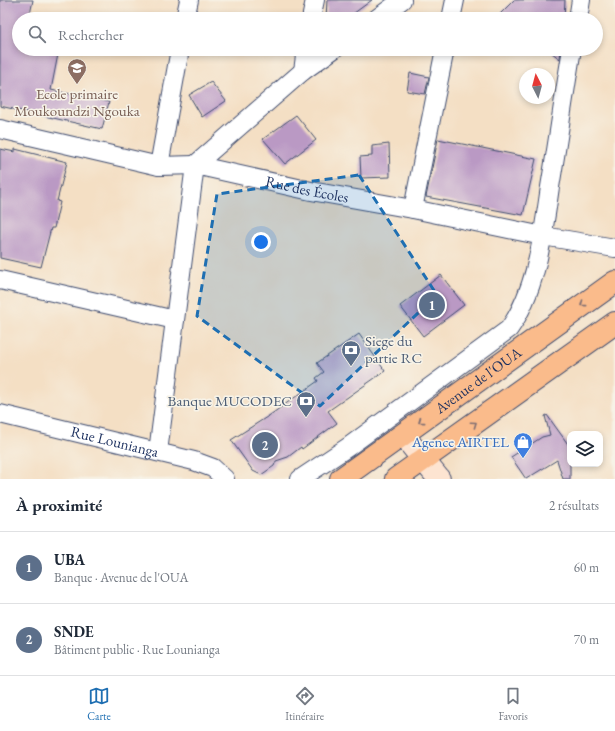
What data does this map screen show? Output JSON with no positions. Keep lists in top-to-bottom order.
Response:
{
  "streets": {
    "main road": ["Avenue de l'OUA"],
    "street": ["Rue des Écoles", "Rue Lounianga"]
  },
  "places": {
    "school or university": ["Ecole primaire Moukoundzi Ngouka"],
    "bank": ["Siege du partie RC", "Banque MUCODEC"],
    "shop": ["Agence AIRTEL"]
  },
  "north": "top",
  "page": {
    "search": "Rechercher",
    "pins": ["1", "2"],
    "heading": ["À proximité", "2 résultats"],
    "list": [
      {
        "mark": "1",
        "name": "UBA",
        "note": "Banque · Avenue de l'OUA",
        "value": "60 m"
      },
      {
        "mark": "2",
        "name": "SNDE",
        "note": "Bâtiment public · Rue Lounianga",
        "value": "70 m"
      }
    ],
    "nav": ["Carte", "Itinéraire", "Favoris"]
  }
}
